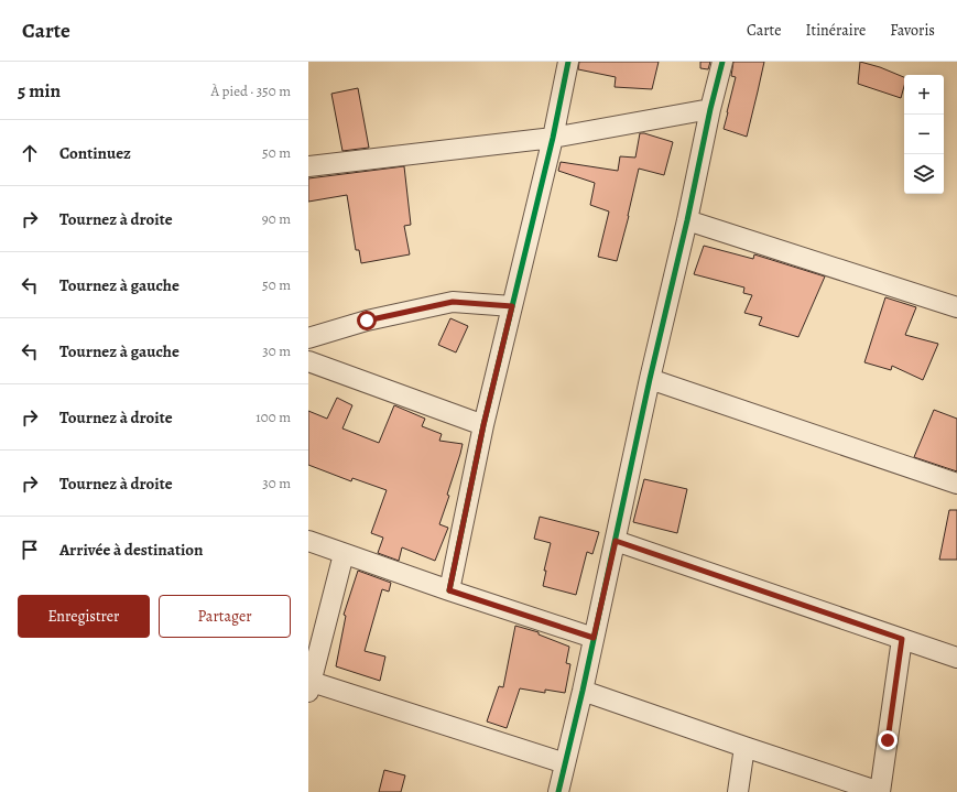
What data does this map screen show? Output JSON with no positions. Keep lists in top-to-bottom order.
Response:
{
  "page": {
    "header": "Carte",
    "nav": ["Carte", "Itinéraire", "Favoris"],
    "heading": ["5 min", "À pied · 350 m"],
    "map_buttons": ["+", "−"],
    "list": [
      ["Continuez", "50 m"],
      ["Tournez à droite", "90 m"],
      ["Tournez à gauche", "50 m"],
      ["Tournez à gauche", "30 m"],
      ["Tournez à droite", "100 m"],
      ["Tournez à droite", "30 m"],
      "Arrivée à destination"
    ],
    "buttons": ["Enregistrer", "Partager"]
  }
}
